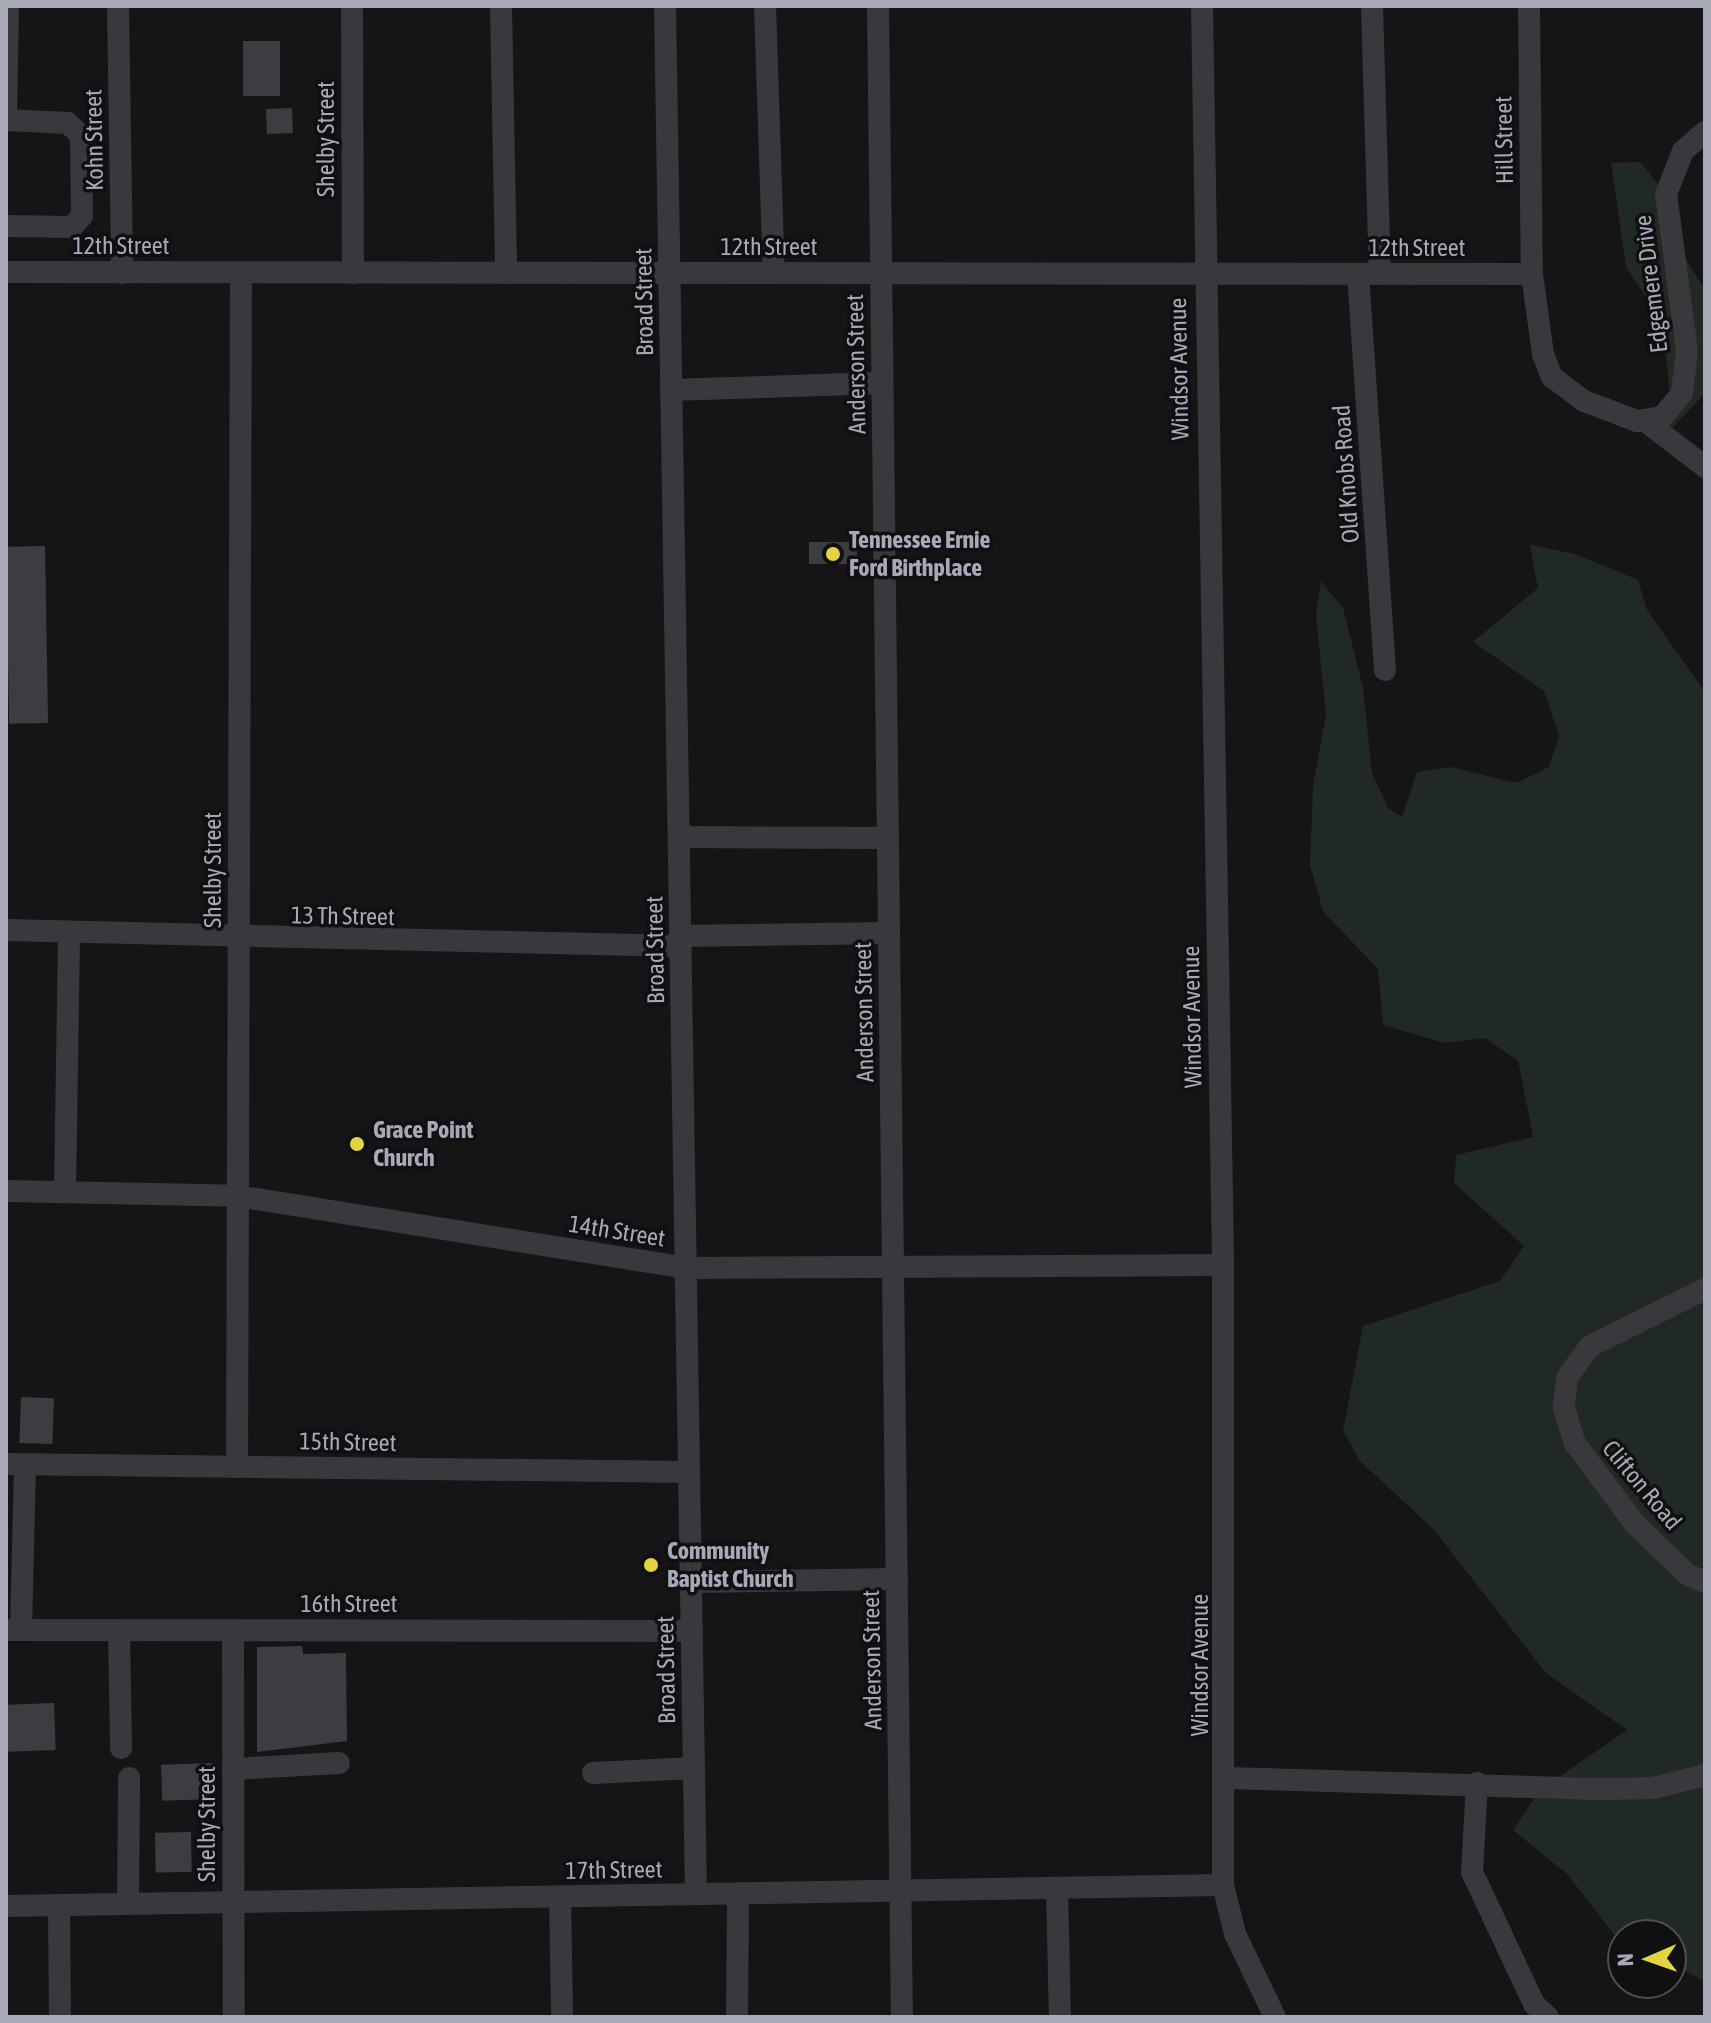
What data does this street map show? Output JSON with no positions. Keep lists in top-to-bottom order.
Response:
{
  "streets": {
    "street": [
      "Shelby Street",
      "Kohn Street",
      "Hill Street",
      "12th Street",
      "Edgemere Drive",
      "Broad Street",
      "Anderson Street",
      "Windsor Avenue",
      "Old Knobs Road",
      "13 Th Street",
      "14th Street",
      "15th Street",
      "Clifton Road",
      "16th Street",
      "17th Street"
    ]
  },
  "crossings": [
    ["Shelby Street", "12th Street"],
    ["Shelby Street", "13 Th Street"],
    ["Shelby Street", "14th Street"],
    ["Shelby Street", "15th Street"],
    ["Shelby Street", "16th Street"],
    ["Shelby Street", "17th Street"],
    ["Kohn Street", "12th Street"],
    ["Hill Street", "12th Street"],
    ["12th Street", "Broad Street"],
    ["12th Street", "Anderson Street"],
    ["12th Street", "Windsor Avenue"],
    ["12th Street", "Old Knobs Road"],
    ["Broad Street", "13 Th Street"],
    ["Broad Street", "14th Street"],
    ["Broad Street", "15th Street"],
    ["Broad Street", "16th Street"],
    ["Broad Street", "17th Street"],
    ["Anderson Street", "13 Th Street"],
    ["Anderson Street", "14th Street"],
    ["Anderson Street", "17th Street"],
    ["Windsor Avenue", "14th Street"],
    ["Windsor Avenue", "17th Street"]
  ],
  "places": ["Tennessee Ernie Ford Birthplace", "Grace Point Church", "Community Baptist Church"],
  "north": "left"
}
